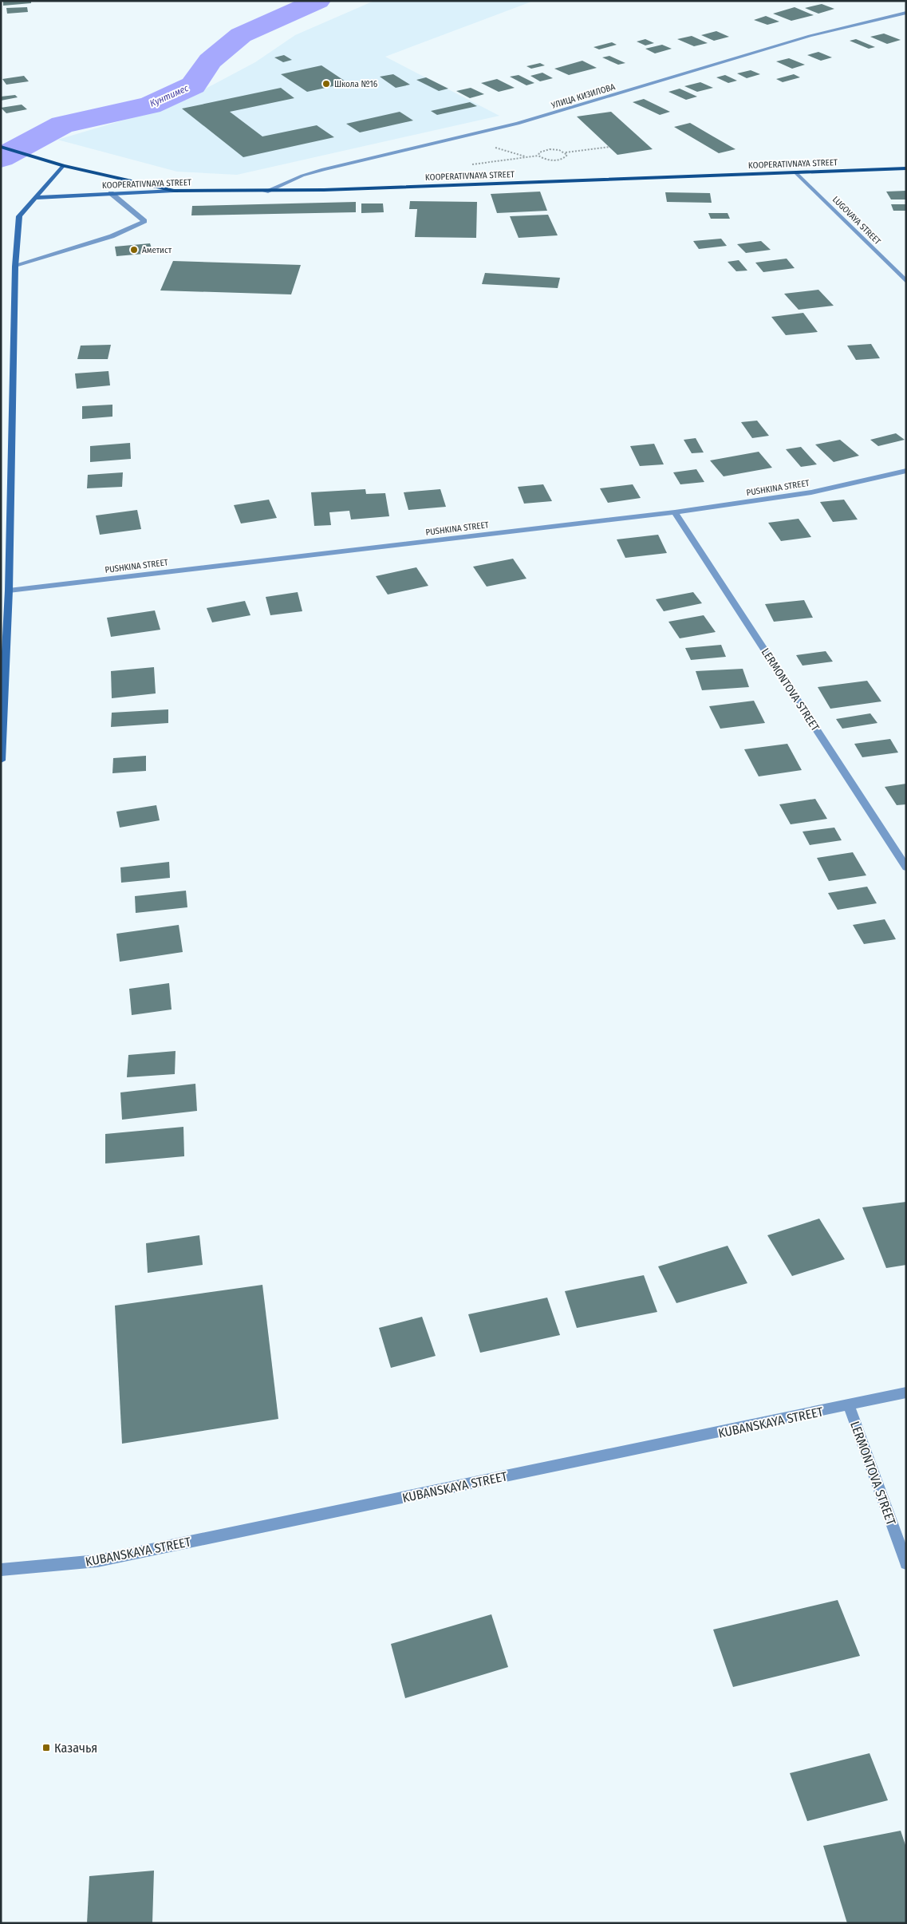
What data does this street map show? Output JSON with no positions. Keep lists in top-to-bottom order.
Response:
{
  "streets": {
    "main road": ["KOOPERATIVNAYA STREET"],
    "street": [
      "УЛИЦА КИЗИЛОВА",
      "LUGOVAYA STREET",
      "PUSHKINA STREET",
      "LERMONTOVA STREET",
      "KUBANSKAYA STREET"
    ]
  },
  "crossings": [
    ["УЛИЦА КИЗИЛОВА", "KOOPERATIVNAYA STREET"],
    ["KOOPERATIVNAYA STREET", "LUGOVAYA STREET"],
    ["PUSHKINA STREET", "LERMONTOVA STREET"],
    ["LERMONTOVA STREET", "KUBANSKAYA STREET"]
  ],
  "water": ["Кунтимес"],
  "places": {
    "other": ["Школа №16", "Аметист"],
    "transit": ["Казачья"]
  }
}
